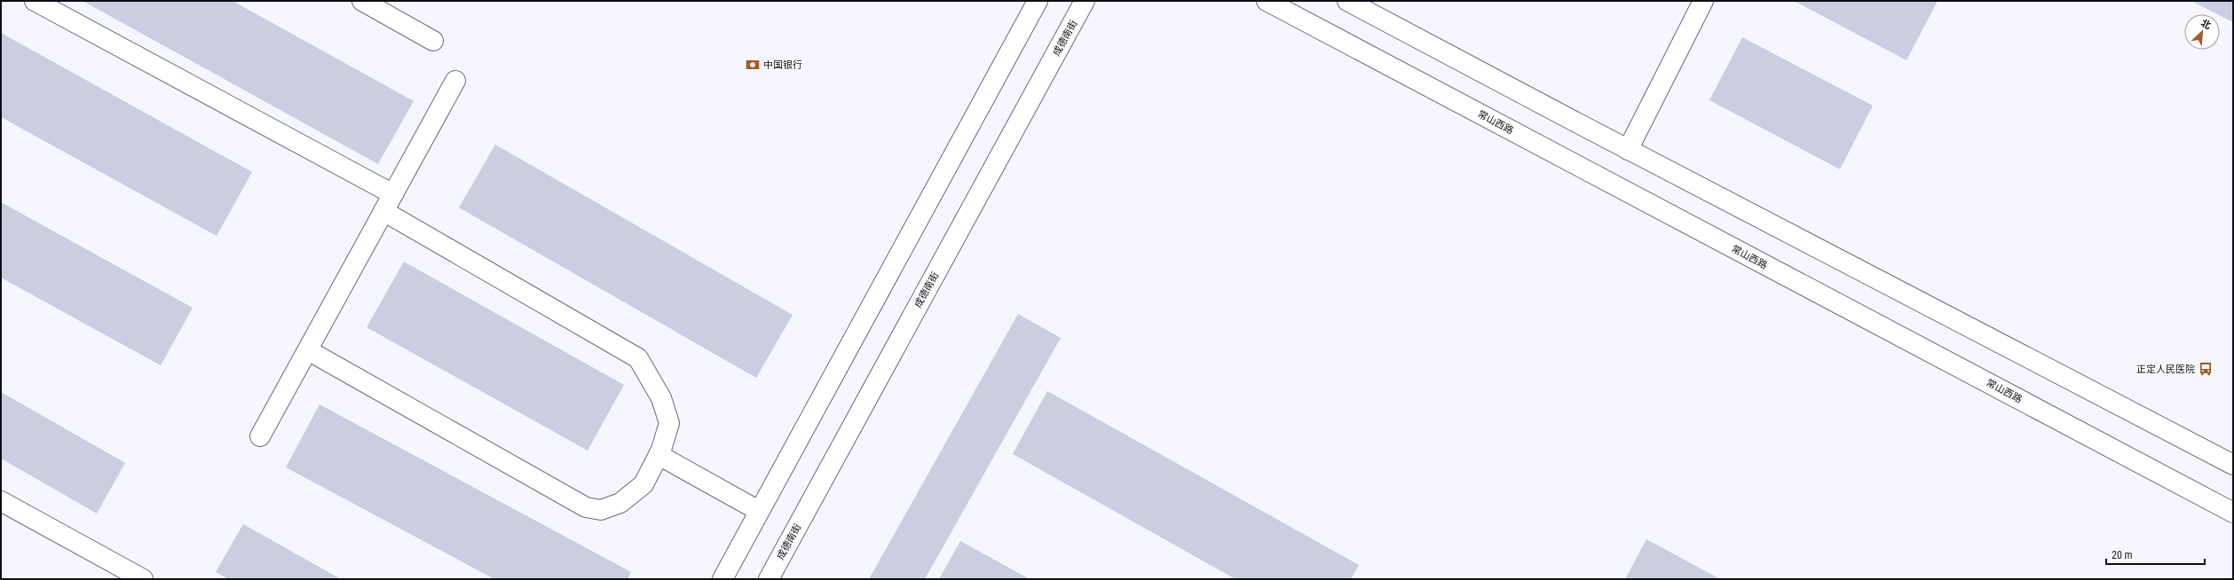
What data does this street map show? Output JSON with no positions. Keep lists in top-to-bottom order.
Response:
{
  "streets": {
    "main road": ["成德南街", "常山西路"]
  },
  "places": {
    "bank": ["中国银行"],
    "bus stop": ["正定人民医院"]
  },
  "scale_bar": "20 m",
  "north": "top right"
}
